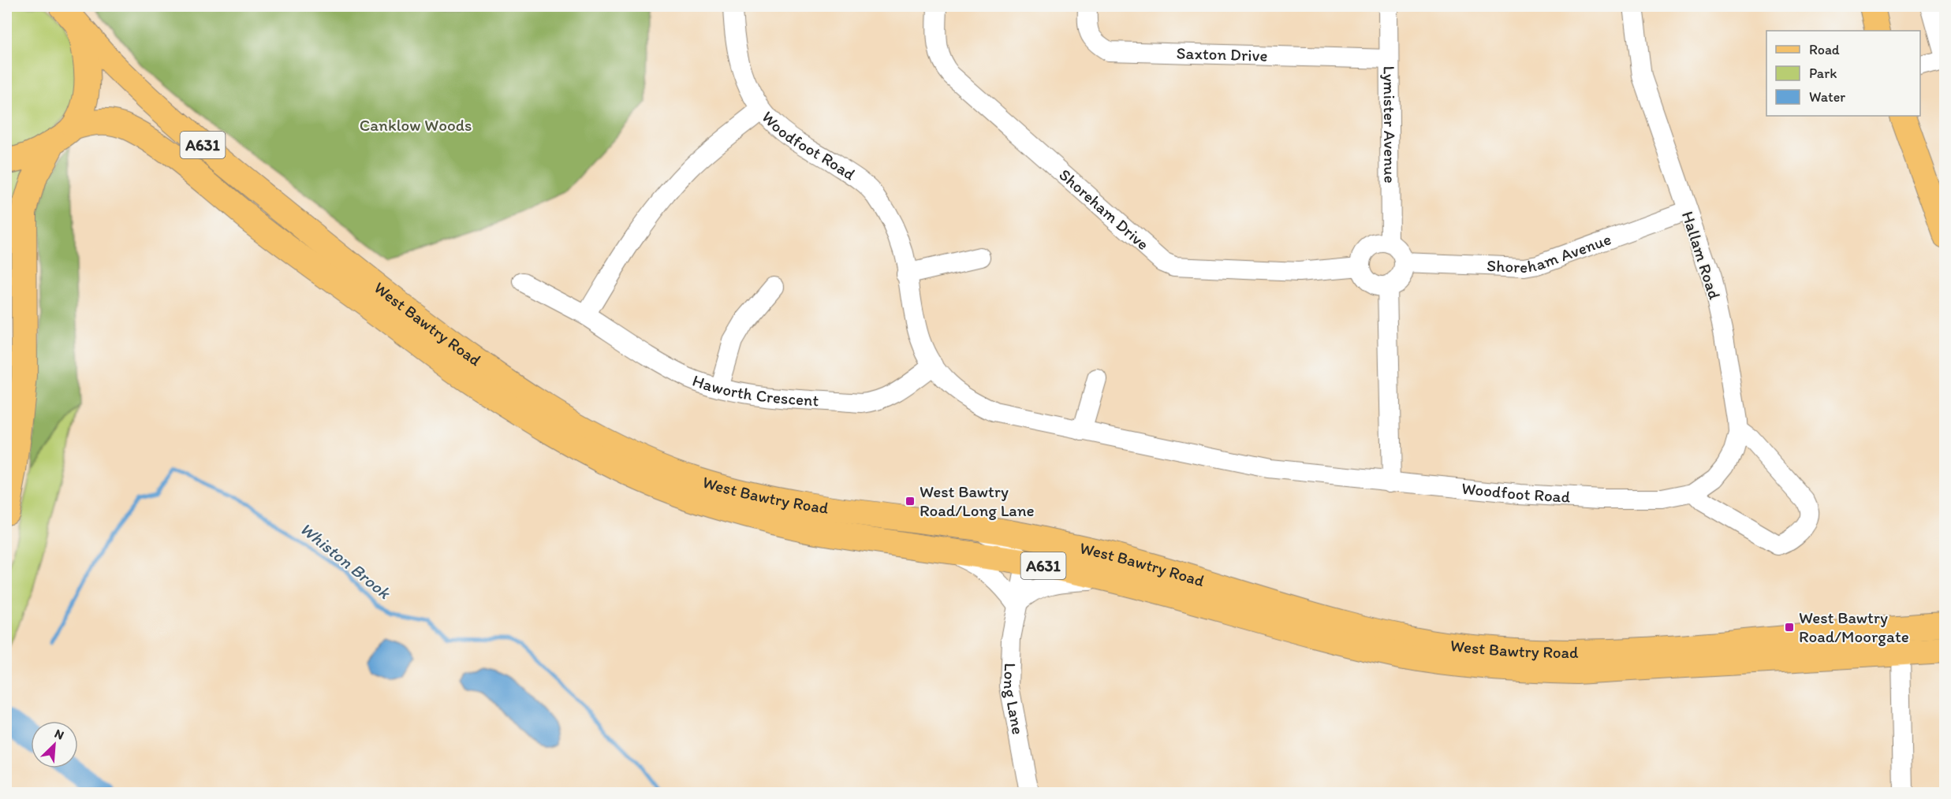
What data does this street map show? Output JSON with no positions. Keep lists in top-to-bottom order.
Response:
{
  "streets": {
    "main road": ["A631", "West Bawtry Road"],
    "street": [
      "Saxton Drive",
      "Lymister Avenue",
      "Woodfoot Road",
      "Shoreham Drive",
      "Shoreham Avenue",
      "Hallam Road",
      "Haworth Crescent",
      "Long Lane"
    ]
  },
  "crossings": [
    ["Saxton Drive", "Lymister Avenue"],
    ["Lymister Avenue", "Shoreham Drive"],
    ["Lymister Avenue", "Shoreham Avenue"],
    ["Woodfoot Road", "Hallam Road"],
    ["Woodfoot Road", "Haworth Crescent"],
    ["A631", "West Bawtry Road"],
    ["A631", "Long Lane"],
    ["Shoreham Drive", "Shoreham Avenue"],
    ["Shoreham Avenue", "Hallam Road"],
    ["West Bawtry Road", "Long Lane"]
  ],
  "water": ["Whiston Brook"],
  "parks": ["Canklow Woods"],
  "places": {
    "transit": ["West Bawtry Road/Long Lane", "West Bawtry Road/Moorgate"]
  },
  "legend": ["Road", "Park", "Water"],
  "north": "top right"
}
